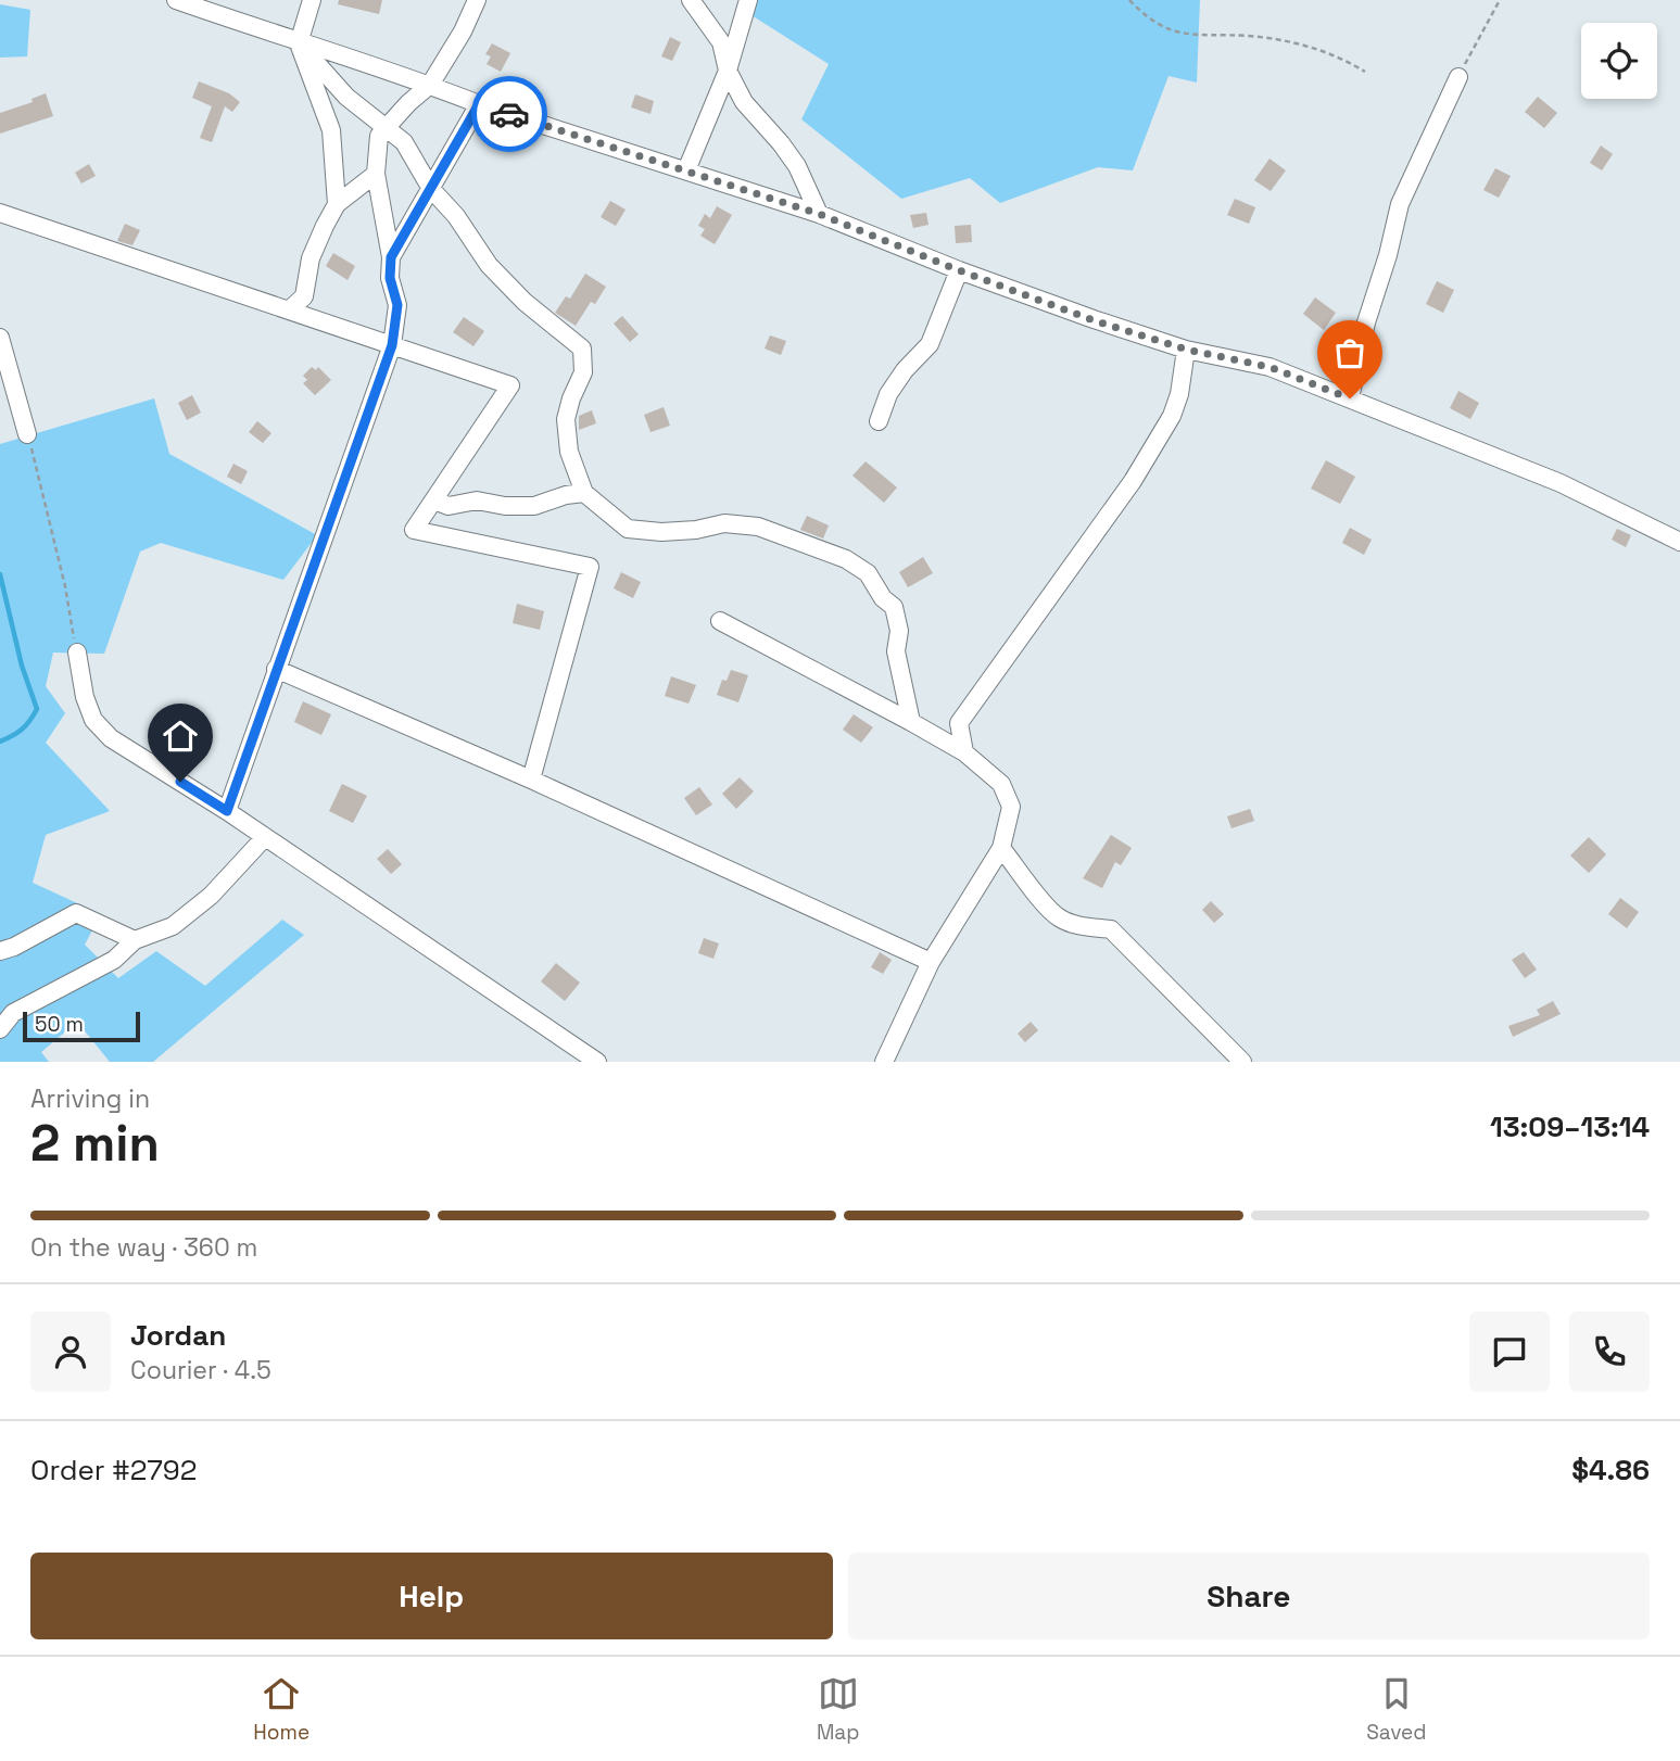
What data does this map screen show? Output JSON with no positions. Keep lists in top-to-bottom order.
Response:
{
  "scale_bar": "50 m",
  "page": {
    "scale": "50 m",
    "heading": ["2 min", "Arriving in", "13:09–13:14"],
    "panel": [
      "Jordan",
      "Courier · 4.5",
      "Order #2792",
      "$4.86"
    ],
    "bar": "On the way · 360 m",
    "buttons": ["Help", "Share"],
    "tabs": ["Home", "Map", "Saved"]
  }
}
